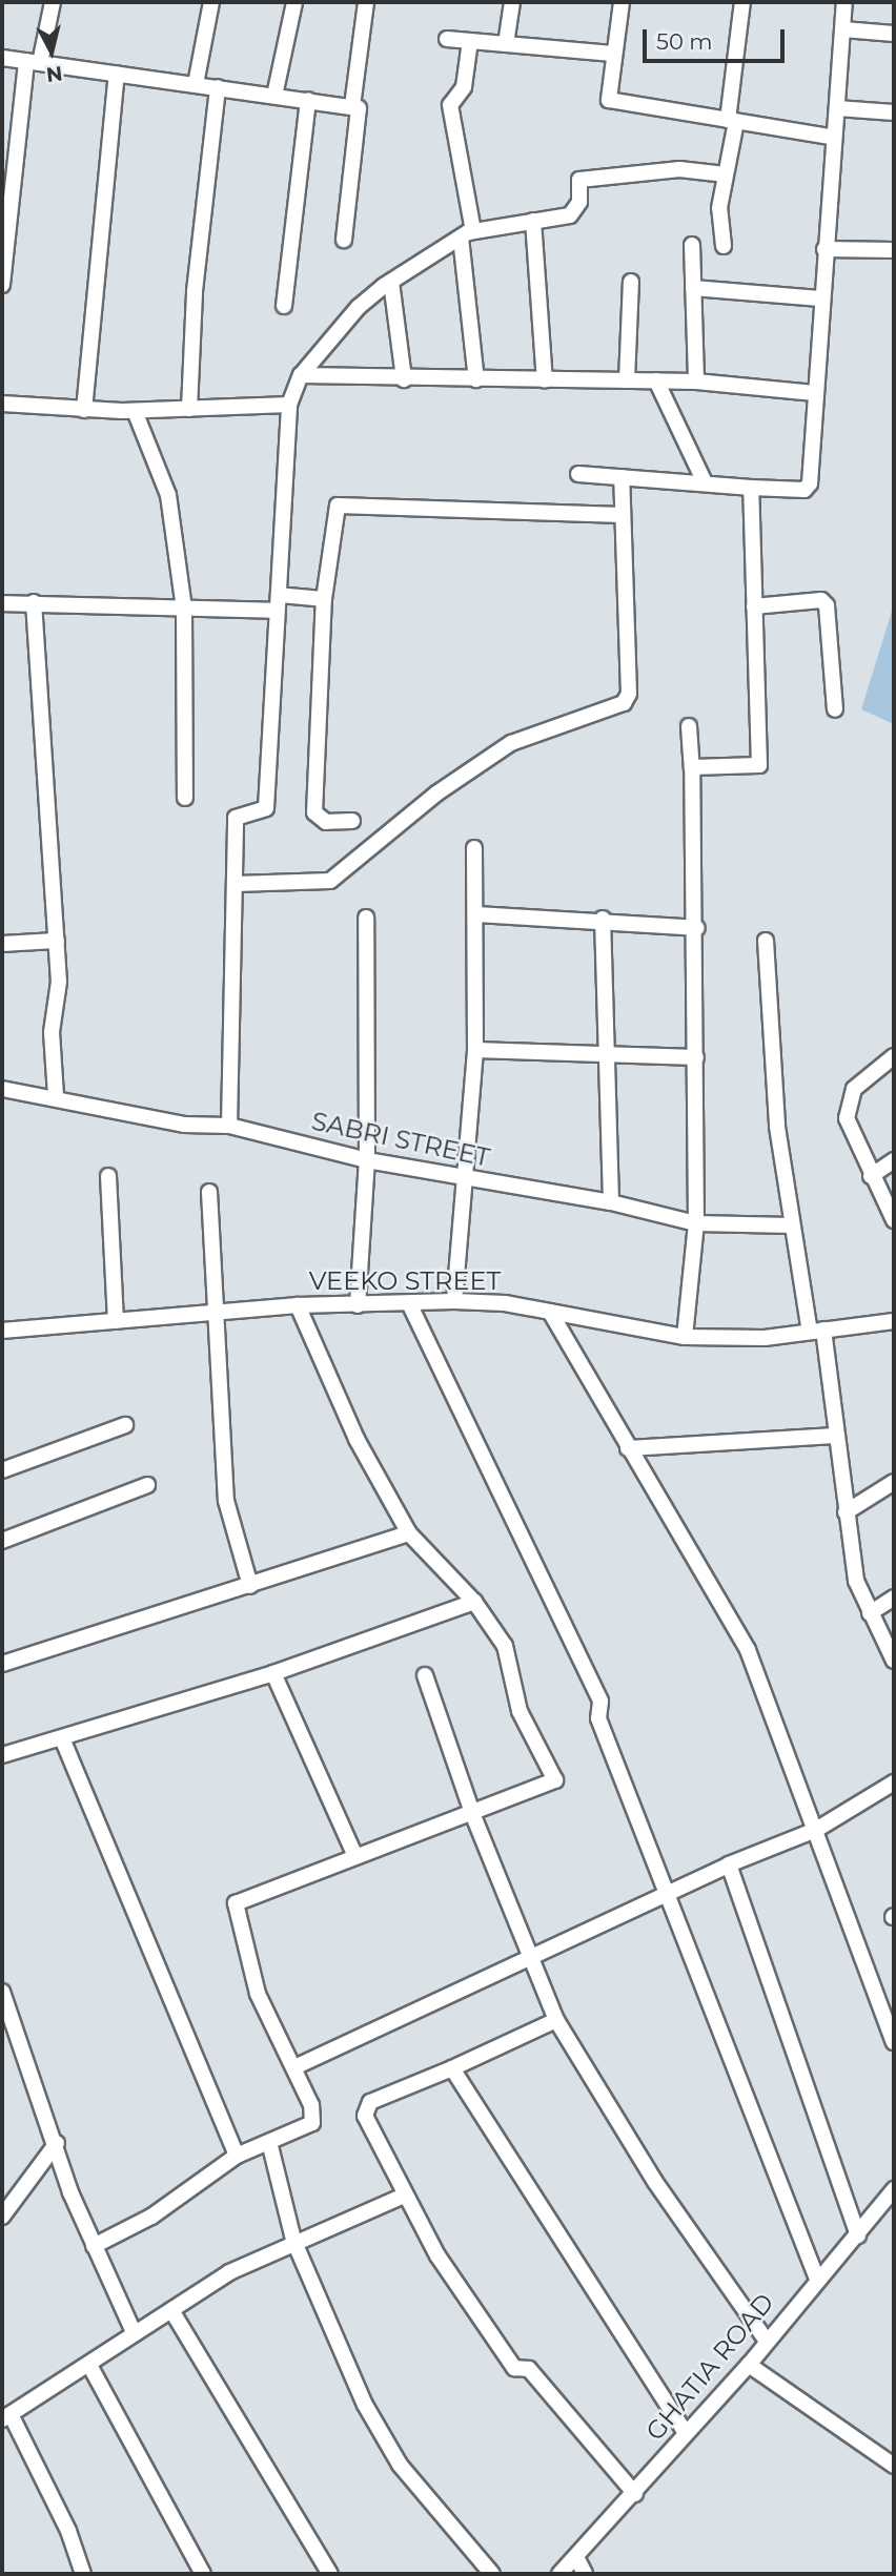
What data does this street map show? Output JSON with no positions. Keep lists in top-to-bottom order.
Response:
{
  "streets": {
    "street": ["SABRI STREET", "VEEKO STREET", "GHATIA ROAD"]
  },
  "scale_bar": "50 m",
  "north": "bottom"
}
